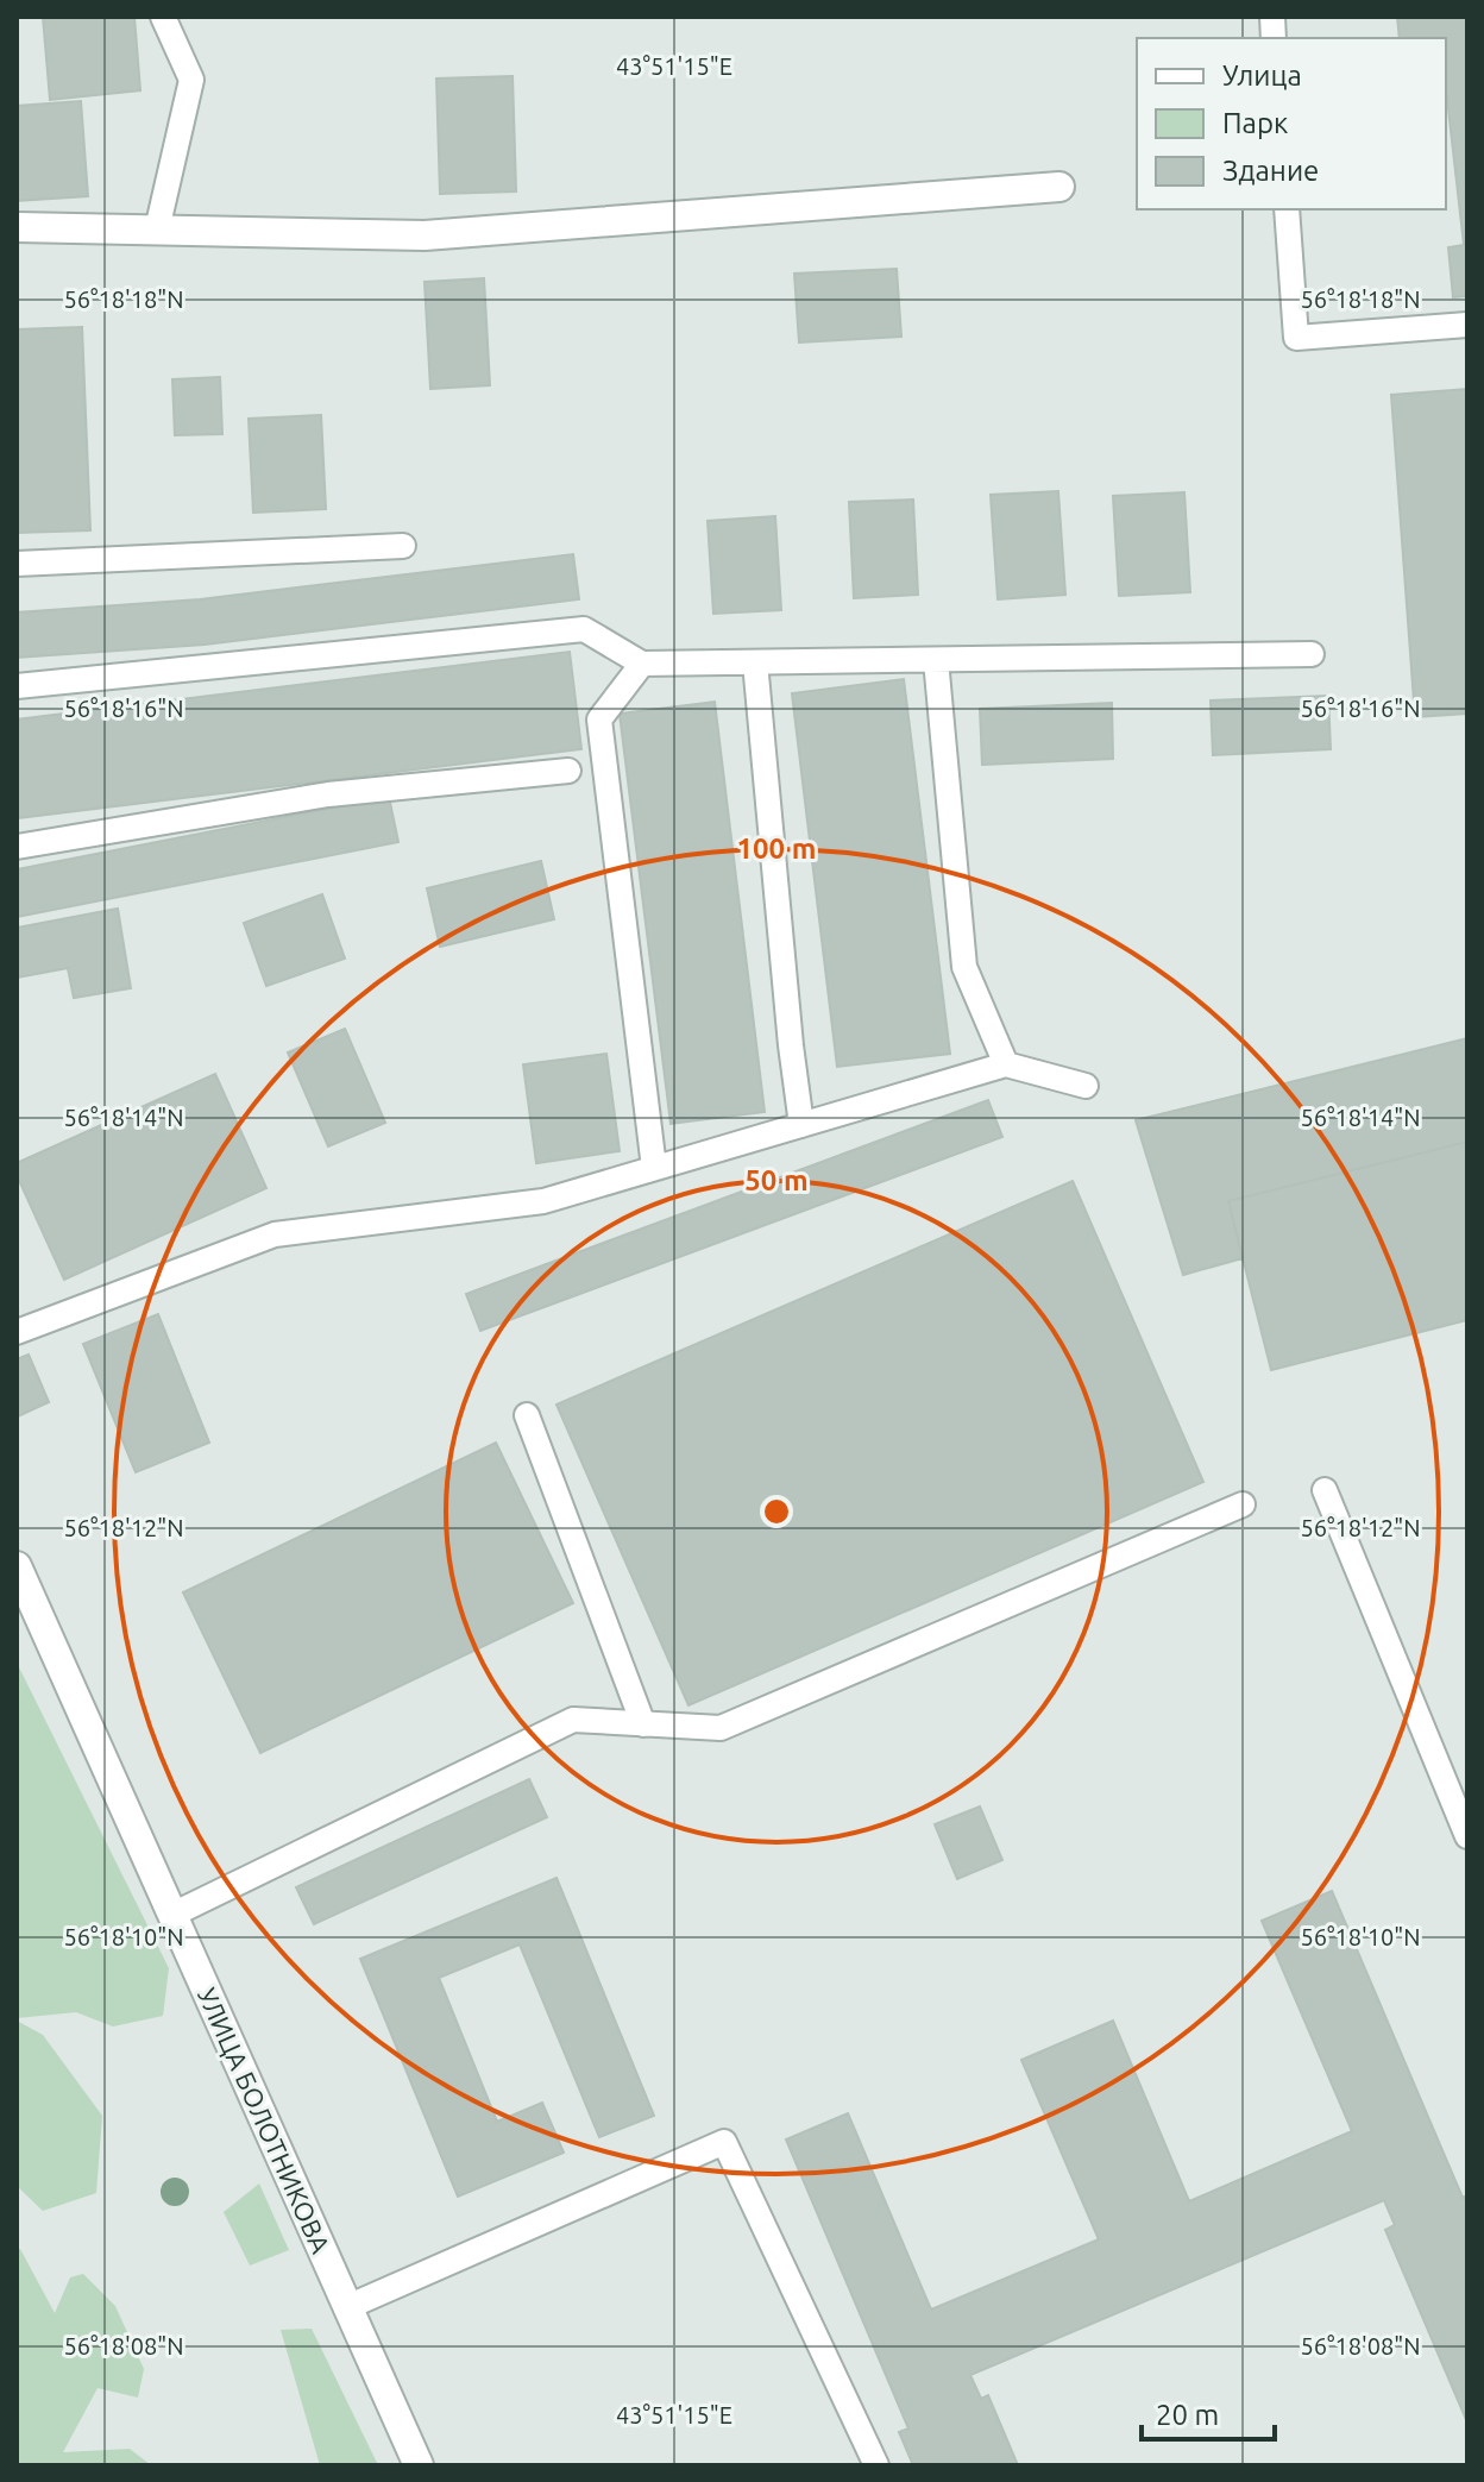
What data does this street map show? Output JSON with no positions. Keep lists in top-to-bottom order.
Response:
{
  "streets": {
    "street": ["УЛИЦА БОЛОТНИКОВА"]
  },
  "legend": ["Улица", "Парк", "Здание"],
  "scale_bar": "20 m",
  "coordinates": [
    "43°51'15\"E",
    "56°18'18\"N",
    "56°18'16\"N",
    "56°18'14\"N",
    "56°18'12\"N",
    "56°18'10\"N",
    "56°18'08\"N"
  ],
  "rings": ["100 m", "50 m"]
}
